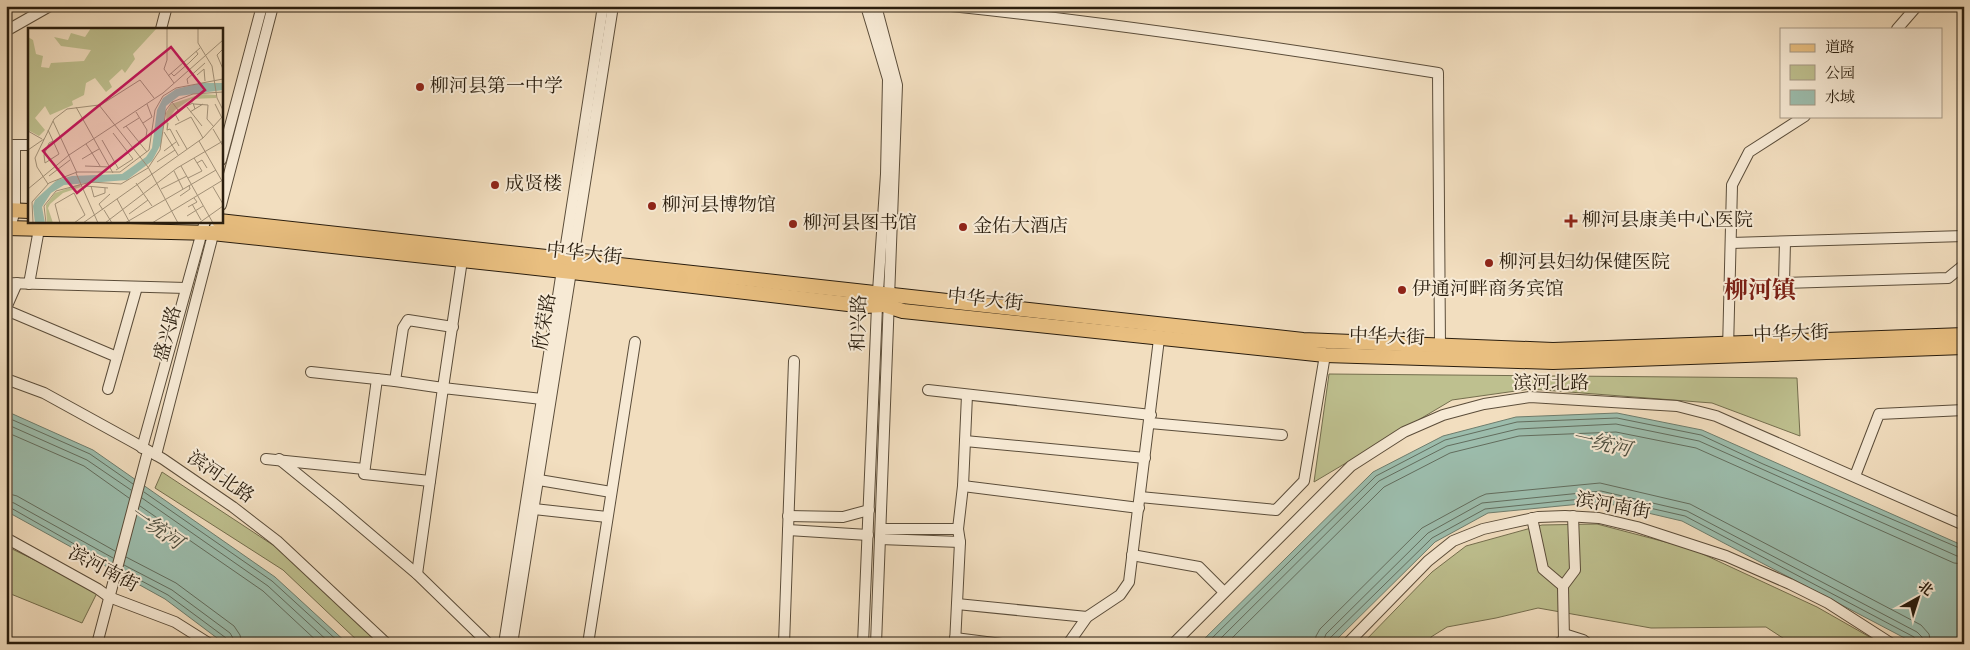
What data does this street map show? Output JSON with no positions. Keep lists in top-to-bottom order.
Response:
{
  "streets": {
    "main road": ["中华大街"],
    "street": [
      "欣荣路",
      "和兴路",
      "盛兴路",
      "滨河北路",
      "滨河南街"
    ]
  },
  "crossings": [
    ["中华大街", "欣荣路"],
    ["中华大街", "和兴路"],
    ["中华大街", "盛兴路"],
    ["盛兴路", "滨河北路"]
  ],
  "districts": ["柳河镇"],
  "water": ["一统河"],
  "places": {
    "other": [
      "柳河县第一中学",
      "成贤楼",
      "柳河县博物馆",
      "柳河县图书馆",
      "金佑大酒店",
      "柳河县妇幼保健医院",
      "伊通河畔商务宾馆"
    ],
    "health": ["柳河县康美中心医院"]
  },
  "legend": ["道路", "公园", "水域"],
  "north": "top right"
}
